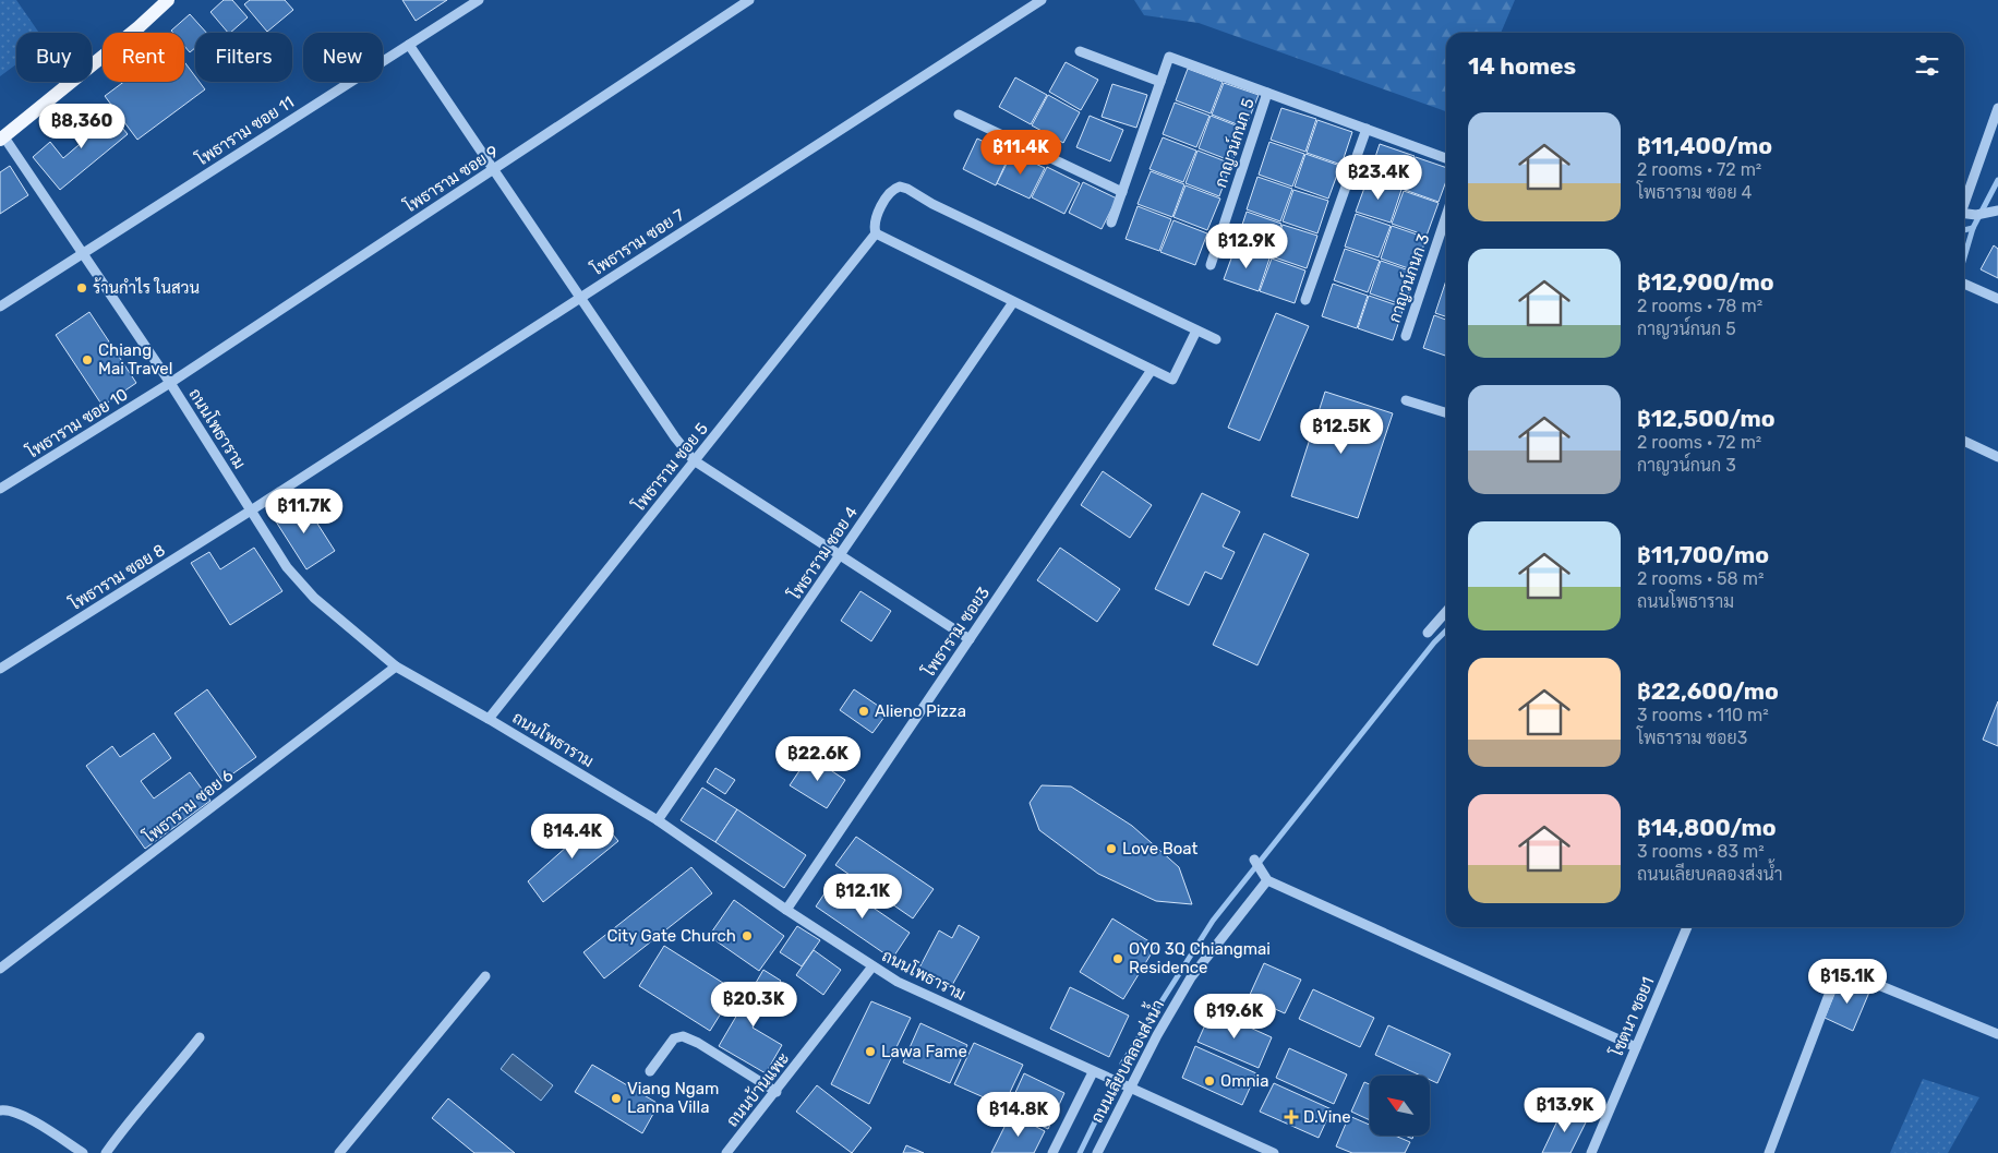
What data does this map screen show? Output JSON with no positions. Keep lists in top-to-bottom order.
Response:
{
  "streets": {
    "street": [
      "โพธาราม ซอย 11",
      "กาญวน์กนก 5",
      "โพธาราม ซอย 9",
      "โพธาราม ซอย 7",
      "กาญวน์กนก 3",
      "โพธาราม ซอย 10",
      "ถนนโพธาราม",
      "โพธาราม ซอย 5",
      "โพธาราม ซอย 4",
      "โพธาราม ซอย 8",
      "โพธาราม ซอย3",
      "โพธาราม ซอย 6",
      "โชตนา ซอย1",
      "ถนนเลียบคลองส่งน้ำ",
      "ถนนบ้านแพะ"
    ]
  },
  "crossings": [
    ["โพธาราม ซอย 11", "ถนนโพธาราม"],
    ["โพธาราม ซอย 9", "โพธาราม ซอย 10"],
    ["โพธาราม ซอย 9", "ถนนโพธาราม"],
    ["โพธาราม ซอย 7", "ถนนโพธาราม"],
    ["โพธาราม ซอย 7", "โพธาราม ซอย 8"],
    ["โพธาราม ซอย 10", "ถนนโพธาราม"],
    ["ถนนโพธาราม", "โพธาราม ซอย 5"],
    ["ถนนโพธาราม", "โพธาราม ซอย 4"],
    ["ถนนโพธาราม", "โพธาราม ซอย 8"],
    ["ถนนโพธาราม", "โพธาราม ซอย3"],
    ["ถนนโพธาราม", "โพธาราม ซอย 6"],
    ["ถนนโพธาราม", "ถนนเลียบคลองส่งน้ำ"],
    ["ถนนโพธาราม", "ถนนบ้านแพะ"]
  ],
  "places": {
    "other": [
      "ร้านกำไร ในสวน",
      "Chiang Mai Travel",
      "Alieno Pizza",
      "Love Boat",
      "City Gate Church",
      "OYO 3Q Chiangmai Residence",
      "Lawa Fame",
      "Omnia",
      "Viang Ngam Lanna Villa"
    ],
    "health": ["D.Vine"]
  },
  "north": "top left",
  "page": {
    "chip": [
      "Buy",
      "Rent",
      "Filters",
      "New"
    ],
    "heading": "14 homes",
    "list": [
      {
        "name": "฿11,400/mo",
        "note": "2 rooms · 72 m² · โพธาราม ซอย 4"
      },
      {
        "name": "฿12,900/mo",
        "note": "2 rooms · 78 m² · กาญวน์กนก 5"
      },
      {
        "name": "฿12,500/mo",
        "note": "2 rooms · 72 m² · กาญวน์กนก 3"
      },
      {
        "name": "฿11,700/mo",
        "note": "2 rooms · 58 m² · ถนนโพธาราม"
      },
      {
        "name": "฿22,600/mo",
        "note": "3 rooms · 110 m² · โพธาราม ซอย3"
      },
      {
        "name": "฿14,800/mo",
        "note": "3 rooms · 83 m² · ถนนเลียบคลองส่งน้ำ"
      }
    ],
    "price": [
      "฿8,360",
      "฿11.4K",
      "฿23.4K",
      "฿12.9K",
      "฿12.5K",
      "฿11.7K",
      "฿22.6K",
      "฿14.4K",
      "฿12.1K",
      "฿15.1K",
      "฿20.3K",
      "฿19.6K",
      "฿13.9K",
      "฿14.8K"
    ]
  }
}
